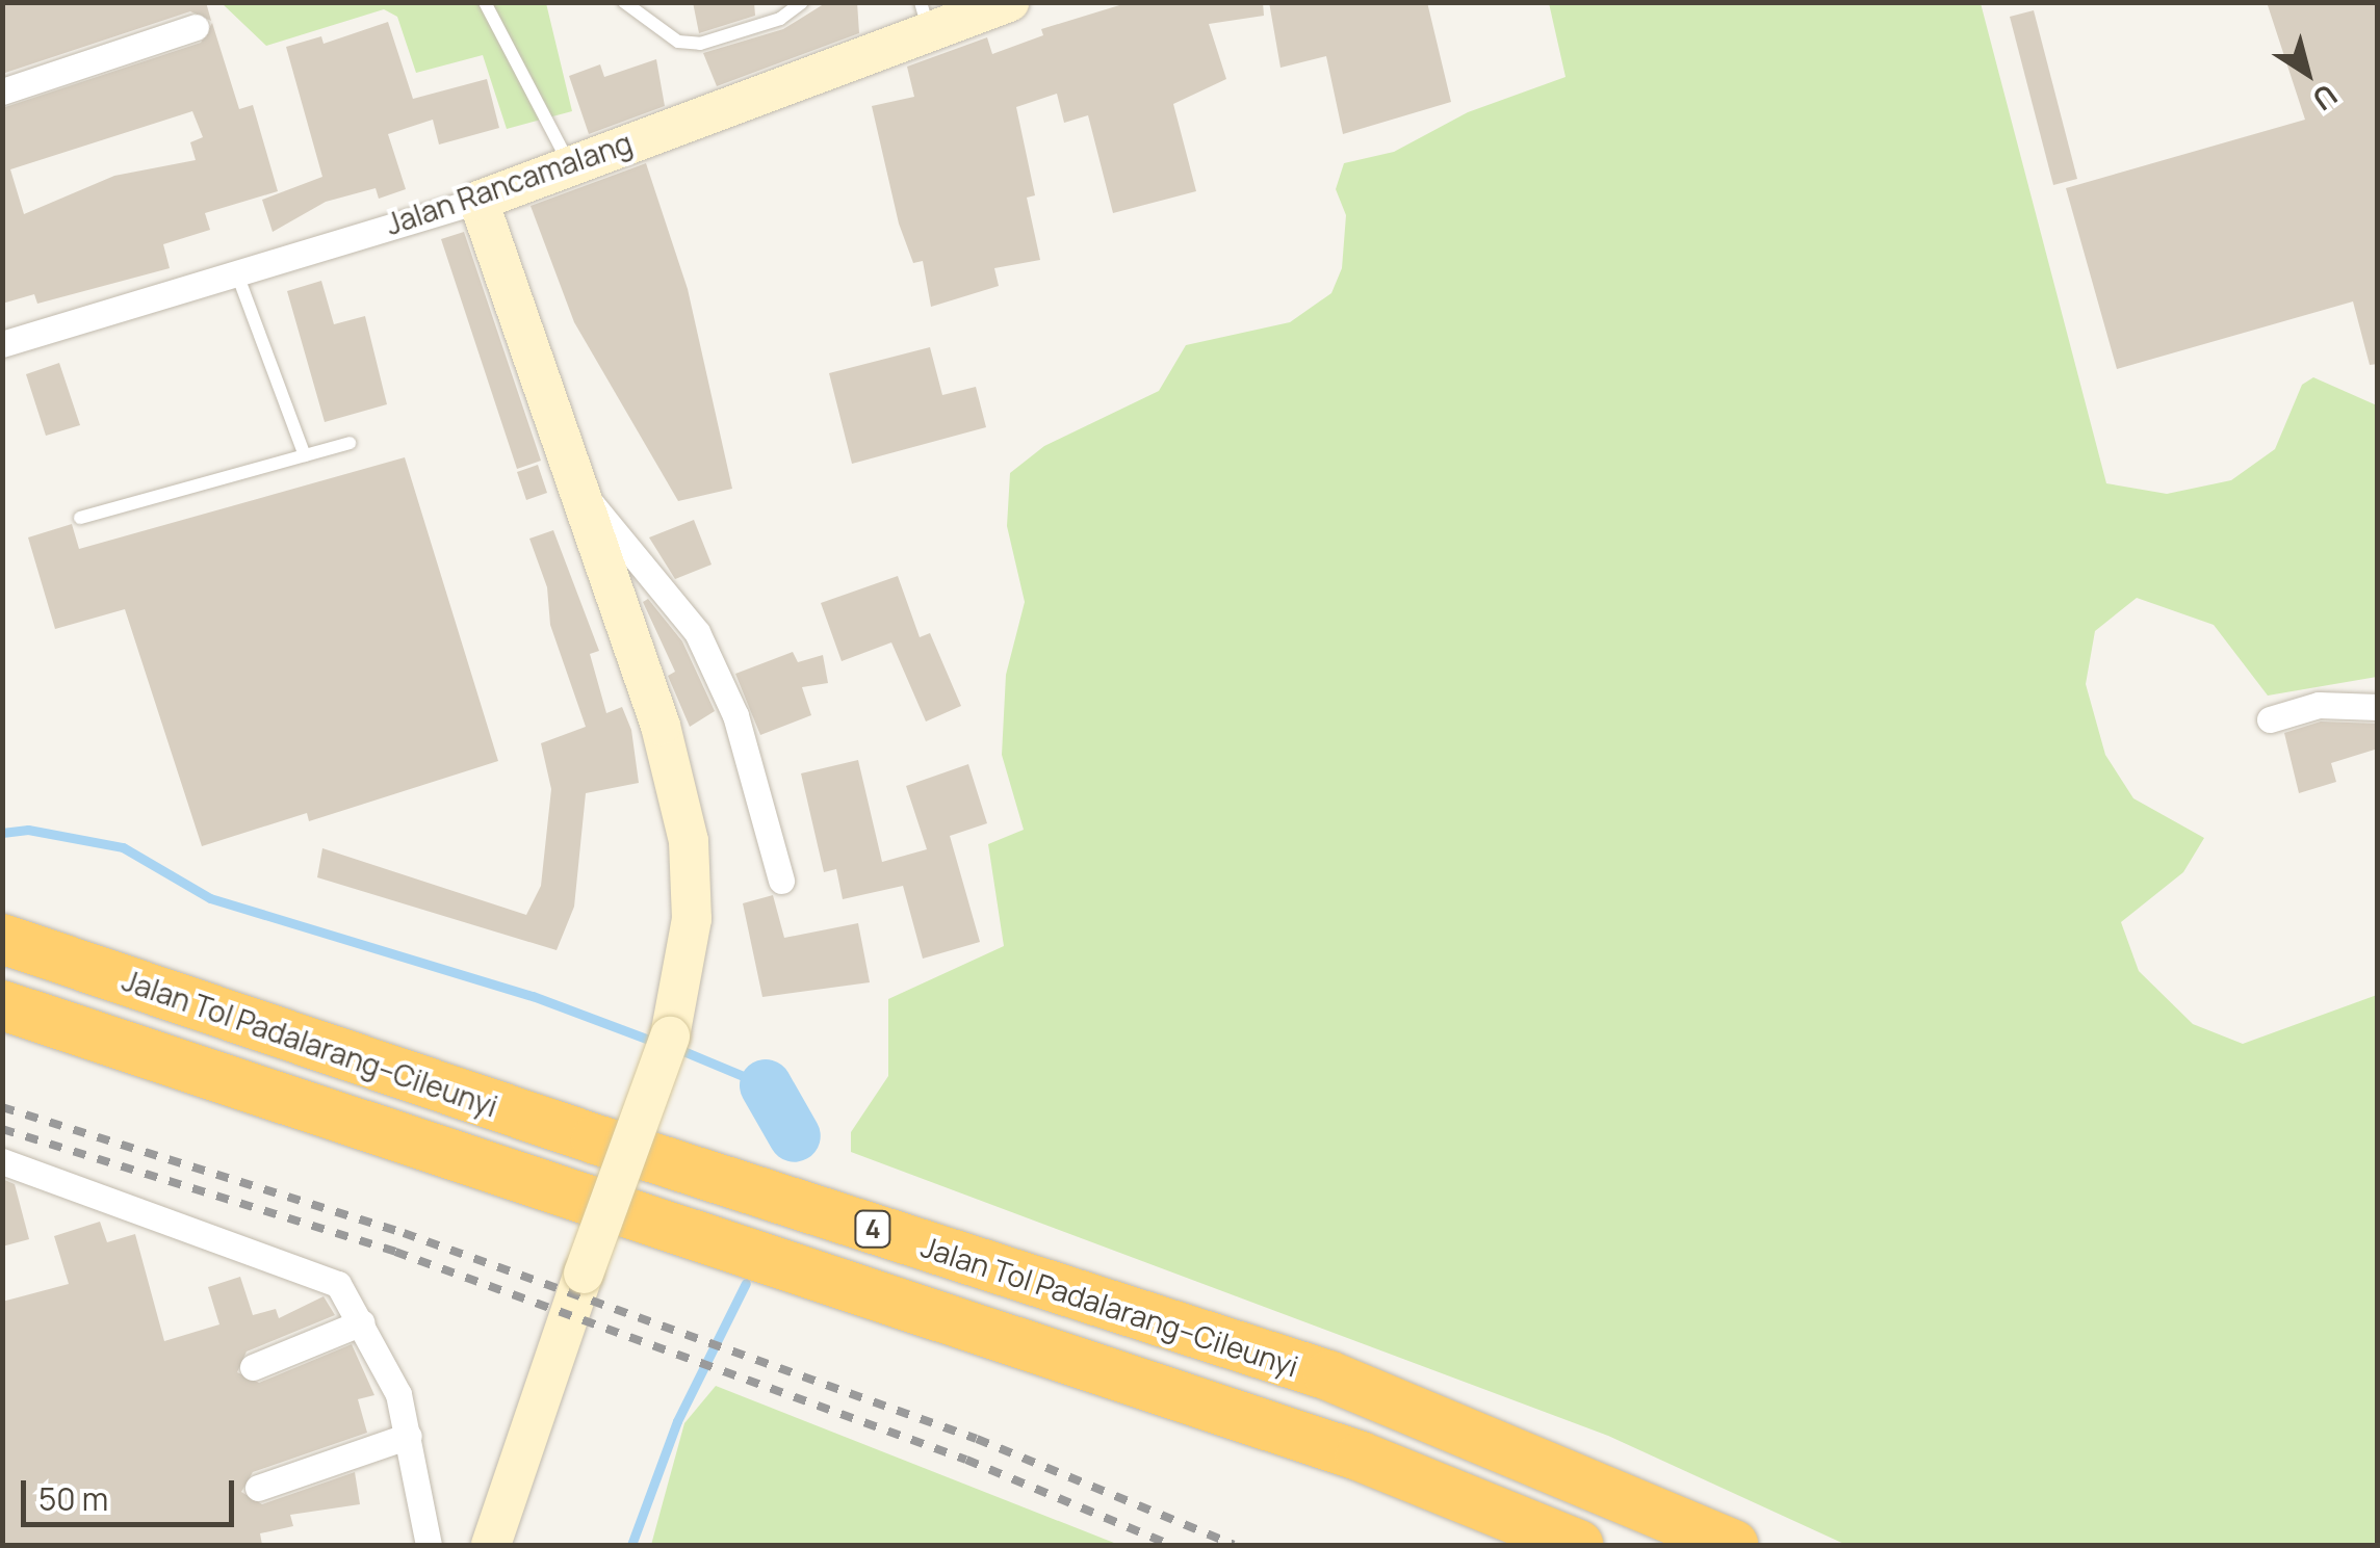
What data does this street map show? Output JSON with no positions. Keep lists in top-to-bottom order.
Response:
{
  "streets": {
    "highway": ["Jalan Tol Padalarang–Cileunyi", "4"],
    "street": ["Jalan Rancamalang"]
  },
  "scale_bar": "50 m",
  "north": "bottom right"
}
